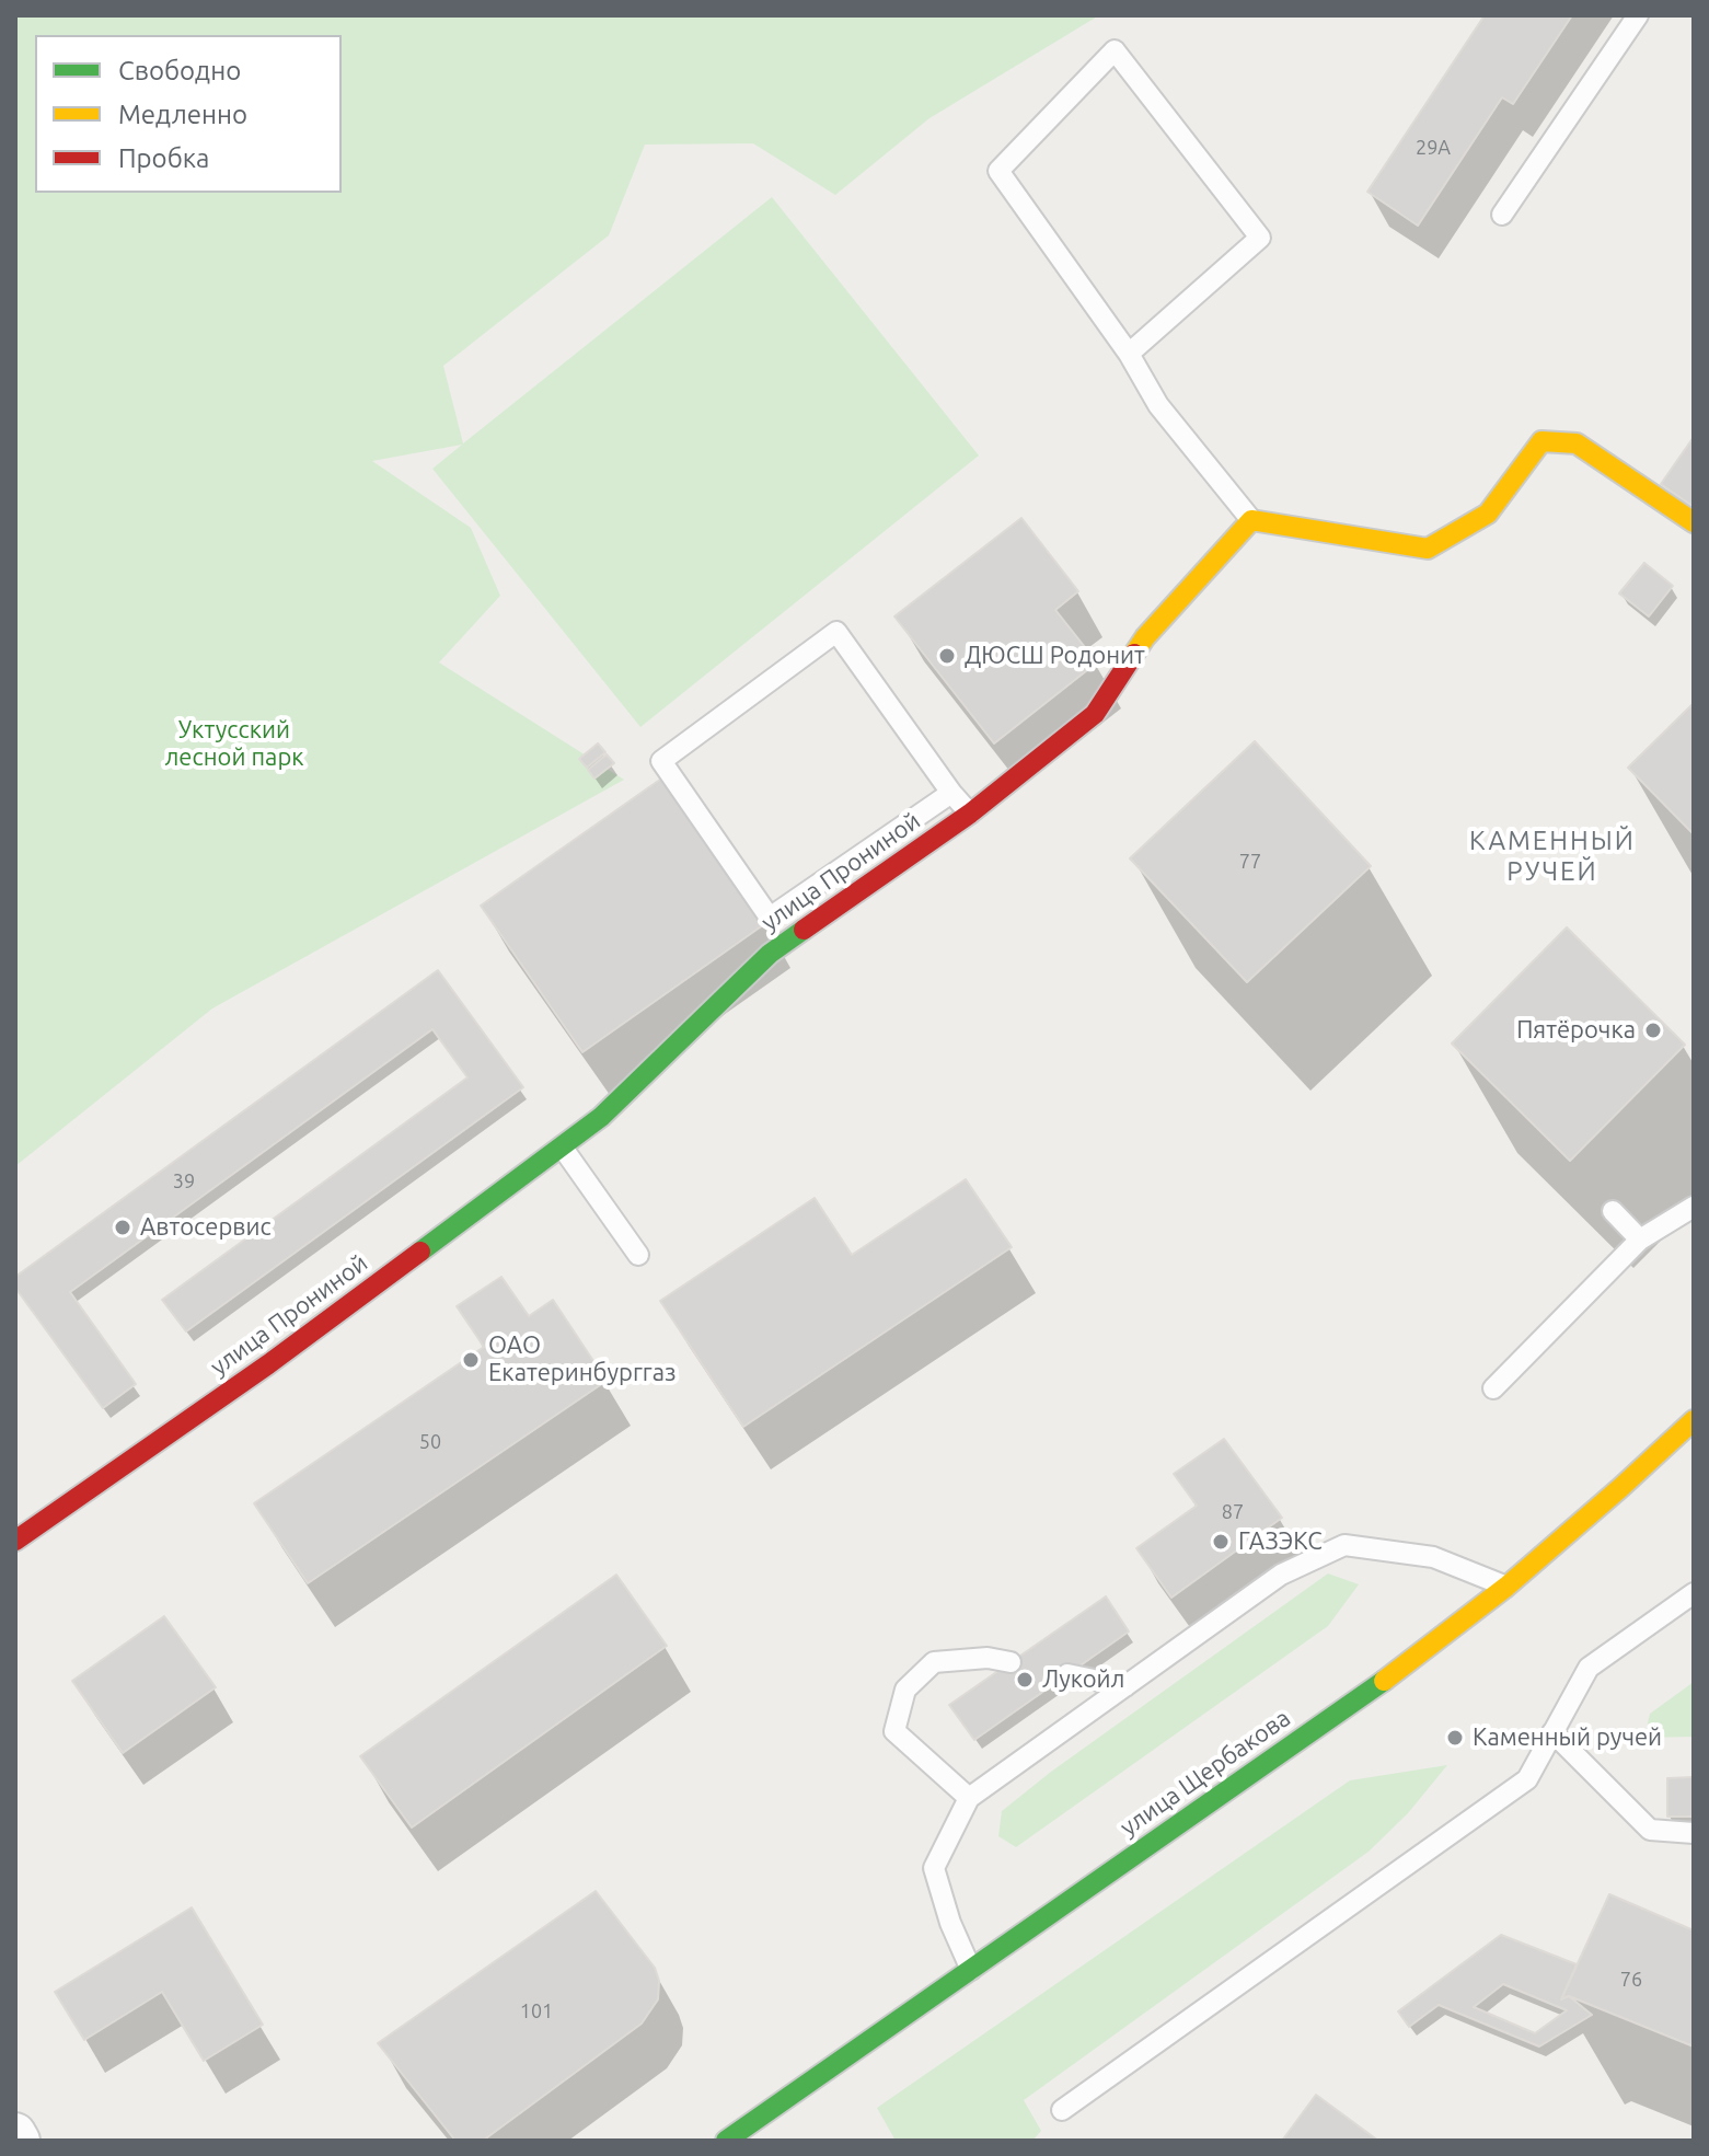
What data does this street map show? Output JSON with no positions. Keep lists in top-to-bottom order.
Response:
{
  "streets": {
    "street": ["улица Прониной", "улица Щербакова"]
  },
  "districts": ["КАМЕННЫЙ РУЧЕЙ"],
  "parks": ["Уктусский лесной парк"],
  "places": [
    "ДЮСШ Родонит",
    "Пятёрочка",
    "Автосервис",
    "ОАО Екатеринбурггаз",
    "ГАЗЭКС",
    "Лукойл",
    "Каменный ручей"
  ],
  "house_numbers": [
    "29А",
    "77",
    "39",
    "50",
    "87",
    "76",
    "101"
  ],
  "legend": ["Свободно", "Медленно", "Пробка"]
}
